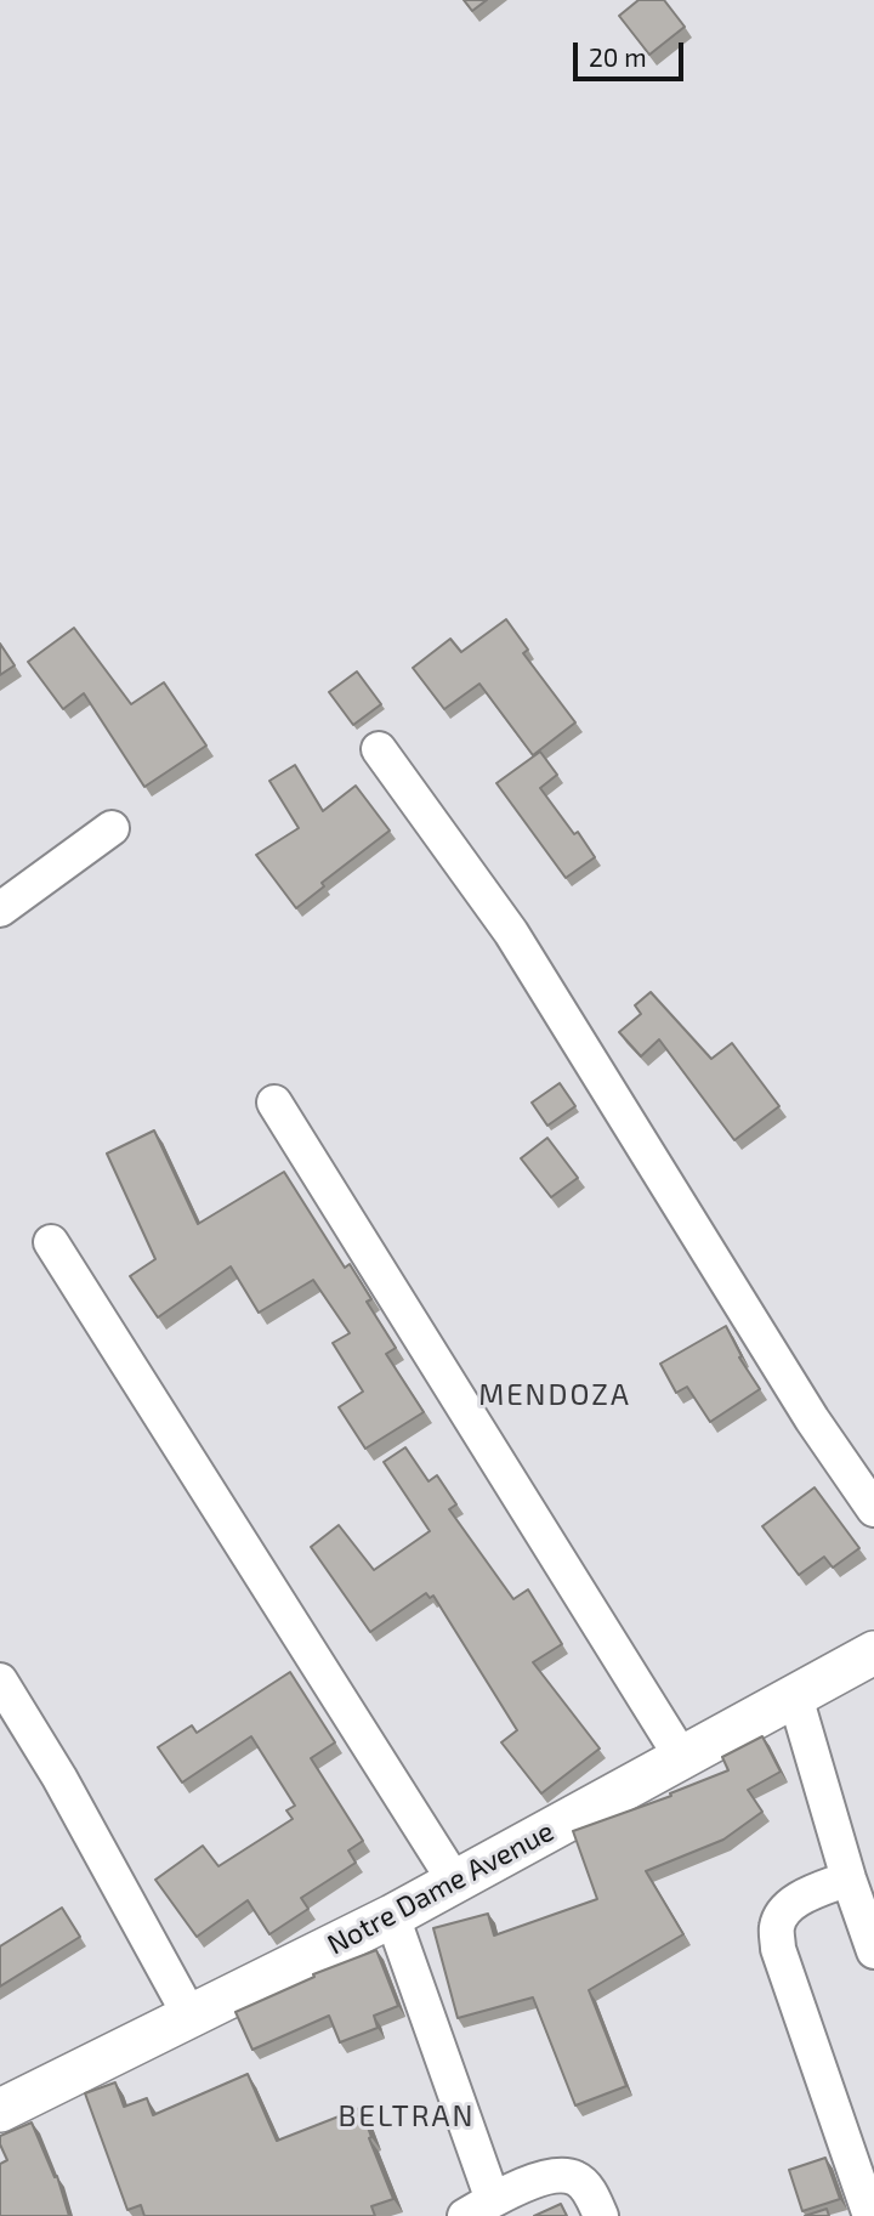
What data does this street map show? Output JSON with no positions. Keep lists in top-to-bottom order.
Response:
{
  "streets": {
    "street": ["Notre Dame Avenue"]
  },
  "districts": ["MENDOZA", "BELTRAN"],
  "scale_bar": "20 m"
}
